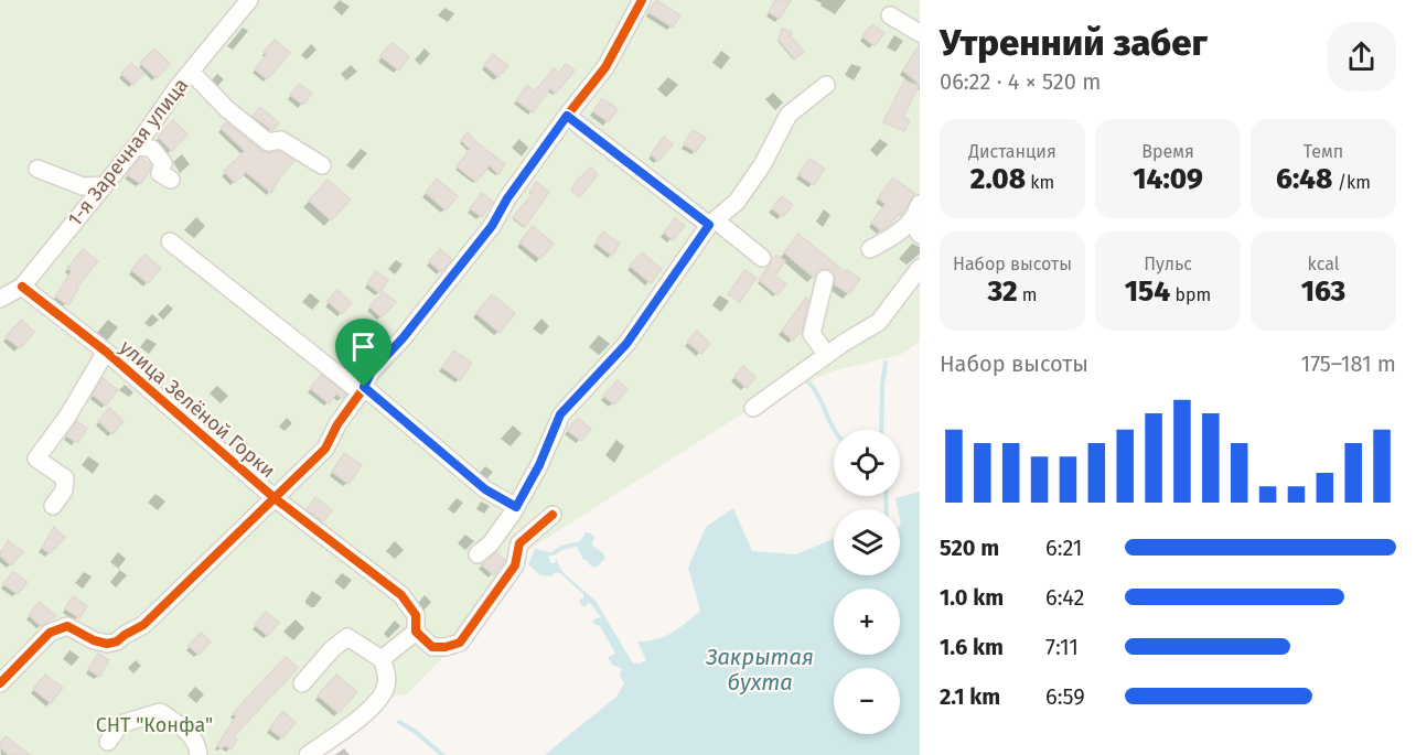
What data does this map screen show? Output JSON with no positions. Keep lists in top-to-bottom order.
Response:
{
  "streets": {
    "street": ["1-я Заречная улица", "улица Зелёной Горки"]
  },
  "crossings": [
    ["1-я Заречная улица", "улица Зелёной Горки"]
  ],
  "water": ["Закрытая бухта"],
  "parks": ["СНТ \"Конфа\""],
  "page": {
    "heading": ["Утренний забег", "06:22 · 4 × 520 m"],
    "stats": [
      ["Дистанция", "2.08 km"],
      ["Время", "14:09"],
      ["Темп", "6:48 /km"],
      ["Набор высоты", "32 m"],
      ["Пульс", "154 bpm"],
      ["kcal", "163"]
    ],
    "chart": ["Набор высоты", "175–181 m"],
    "map_buttons": ["+", "−"],
    "list": [
      {
        "name": "520 m",
        "note": "6:21"
      },
      {
        "name": "1.0 km",
        "note": "6:42"
      },
      {
        "name": "1.6 km",
        "note": "7:11"
      },
      {
        "name": "2.1 km",
        "note": "6:59"
      }
    ]
  }
}
